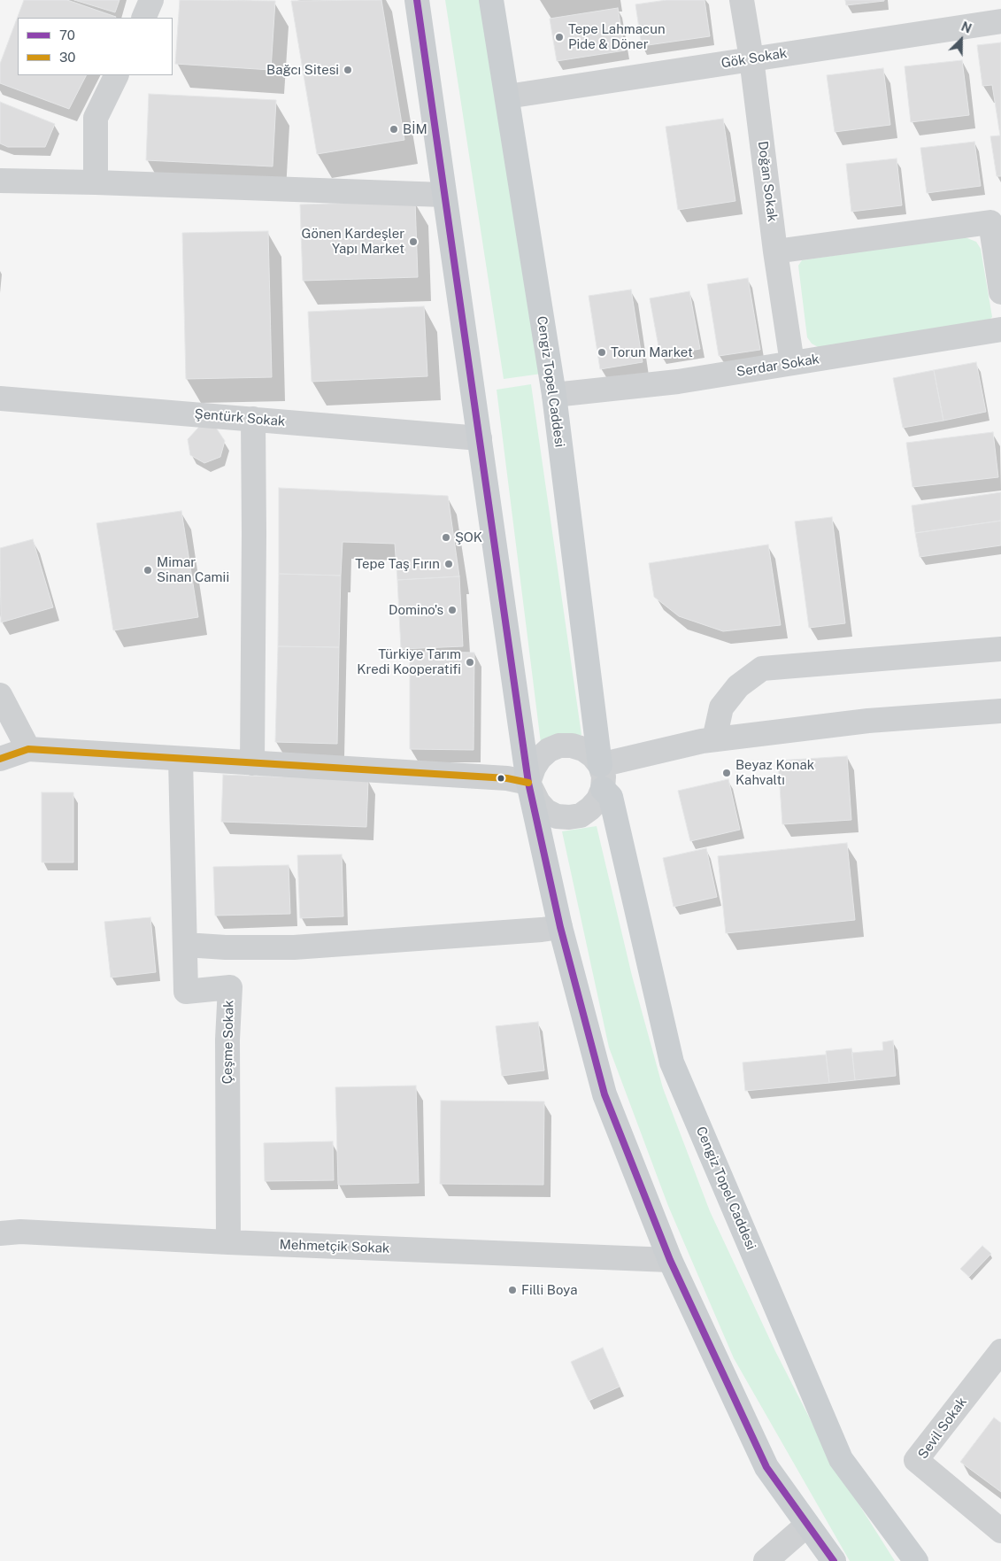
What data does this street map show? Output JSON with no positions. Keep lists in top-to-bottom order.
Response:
{
  "streets": {
    "main road": ["Cengiz Topel Caddesi"],
    "street": [
      "Gök Sokak",
      "Doğan Sokak",
      "Serdar Sokak",
      "Şentürk Sokak",
      "Çeşme Sokak",
      "Mehmetçik Sokak",
      "Sevil Sokak"
    ]
  },
  "crossings": [
    ["Gök Sokak", "Doğan Sokak"],
    ["Gök Sokak", "Cengiz Topel Caddesi"],
    ["Doğan Sokak", "Serdar Sokak"],
    ["Serdar Sokak", "Cengiz Topel Caddesi"],
    ["Çeşme Sokak", "Mehmetçik Sokak"]
  ],
  "places": [
    "Tepe Lahmacun Pide & Döner",
    "Bağcı Sitesi",
    "BİM",
    "Gönen Kardeşler Yapı Market",
    "Torun Market",
    "ŞOK",
    "Tepe Taş Fırın",
    "Mimar Sinan Camii",
    "Domino's",
    "Türkiye Tarım Kredi Kooperatifi",
    "Beyaz Konak Kahvaltı",
    "Filli Boya"
  ],
  "lines": ["transit line 70", "transit line 30"],
  "legend": ["70", "30"],
  "north": "top right"
}
